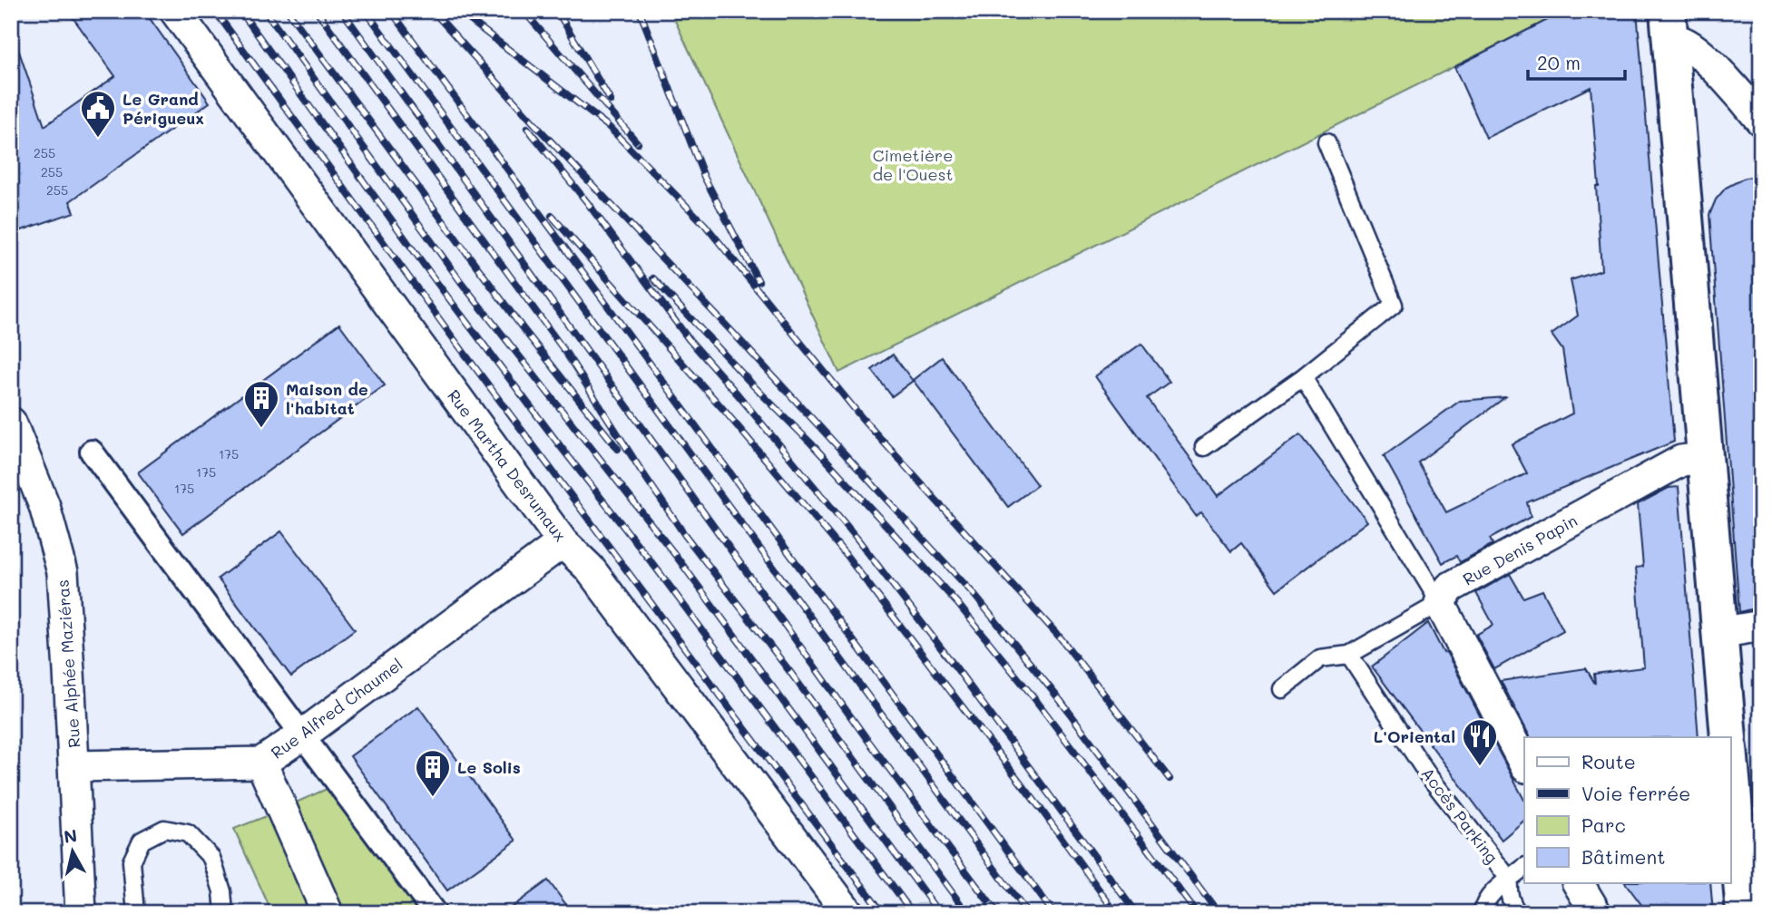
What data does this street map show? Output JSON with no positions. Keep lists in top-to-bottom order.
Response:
{
  "streets": {
    "street": [
      "Rue Martha Desrumaux",
      "Rue Denis Papin",
      "Rue Alphée Maziéras",
      "Rue Alfred Chaumel"
    ],
    "lane": ["Accès Parking"]
  },
  "crossings": [
    ["Rue Martha Desrumaux", "Rue Alfred Chaumel"],
    ["Rue Alphée Maziéras", "Rue Alfred Chaumel"]
  ],
  "parks": ["Cimetière de l'Ouest"],
  "places": {
    "public building": ["Le Grand Périgueux"],
    "building": ["Maison de l'habitat", "Le Solis"],
    "restaurant": ["L'Oriental"]
  },
  "house_numbers": [
    "255",
    "255",
    "255",
    "175",
    "175",
    "175"
  ],
  "legend": [
    "Route",
    "Voie ferrée",
    "Parc",
    "Bâtiment"
  ],
  "scale_bar": "20 m",
  "north": "top"
}
